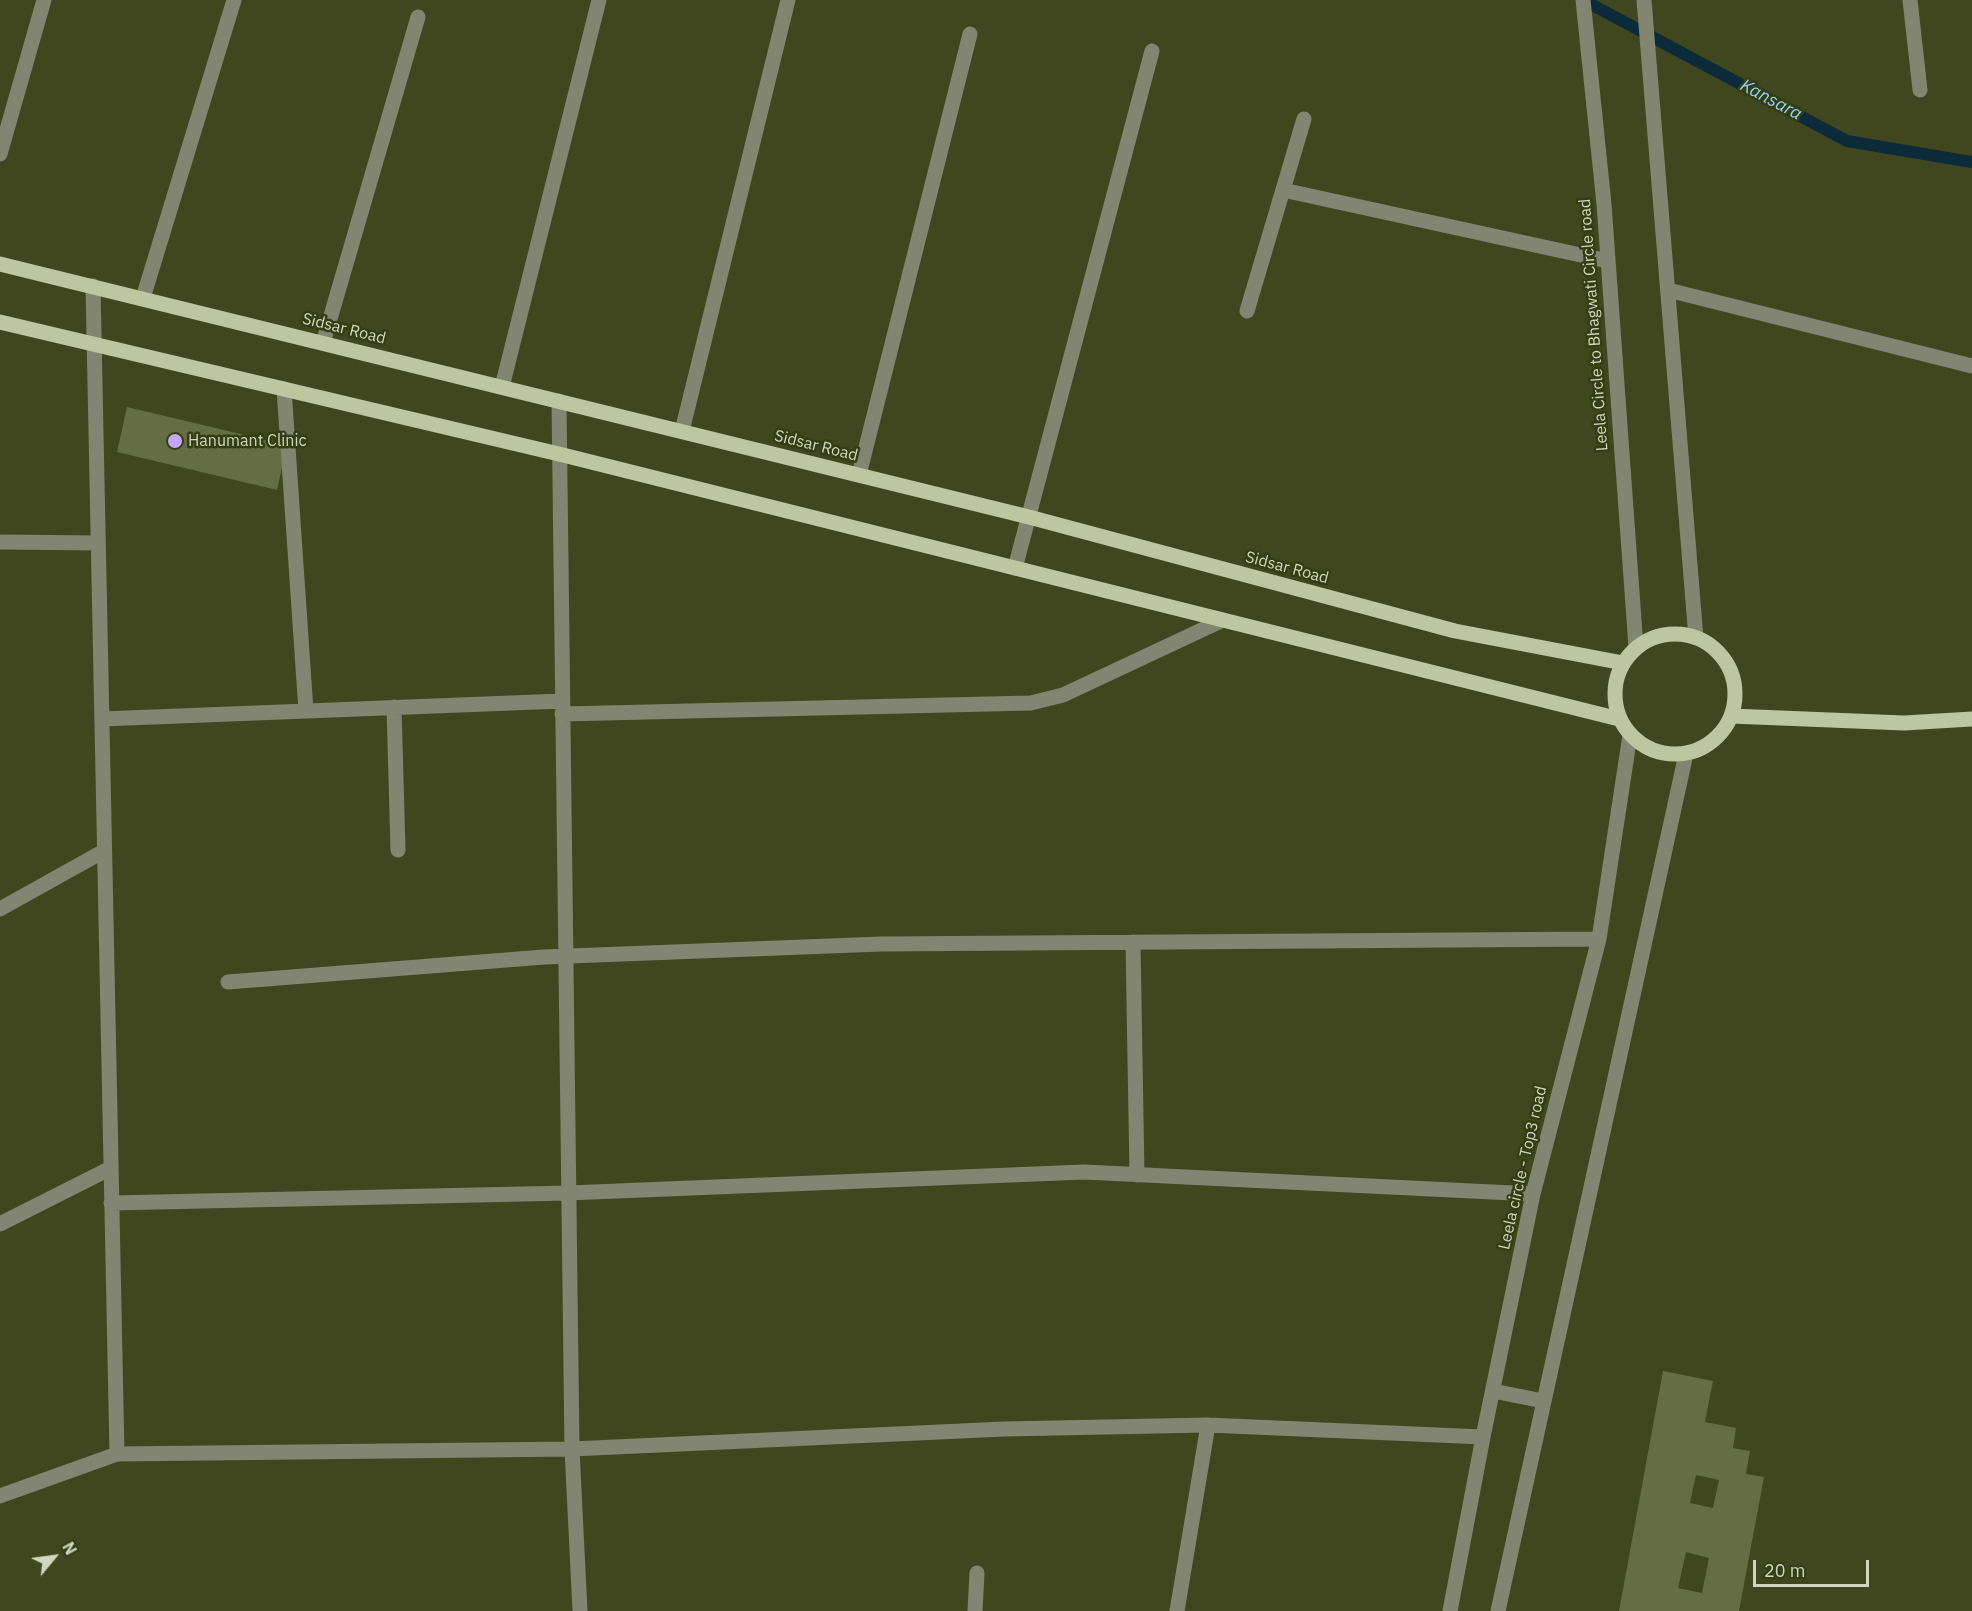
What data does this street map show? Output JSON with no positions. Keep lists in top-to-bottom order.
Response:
{
  "streets": {
    "main road": ["Sidsar Road"],
    "street": ["Leela Circle to Bhagwati Circle road", "Leela circle - Top3 road"]
  },
  "crossings": [
    ["Leela Circle to Bhagwati Circle road", "Sidsar Road"],
    ["Leela Circle to Bhagwati Circle road", "Leela circle - Top3 road"],
    ["Sidsar Road", "Leela circle - Top3 road"]
  ],
  "water": ["Kansara"],
  "places": ["Hanumant Clinic"],
  "scale_bar": "20 m",
  "north": "top right"
}
